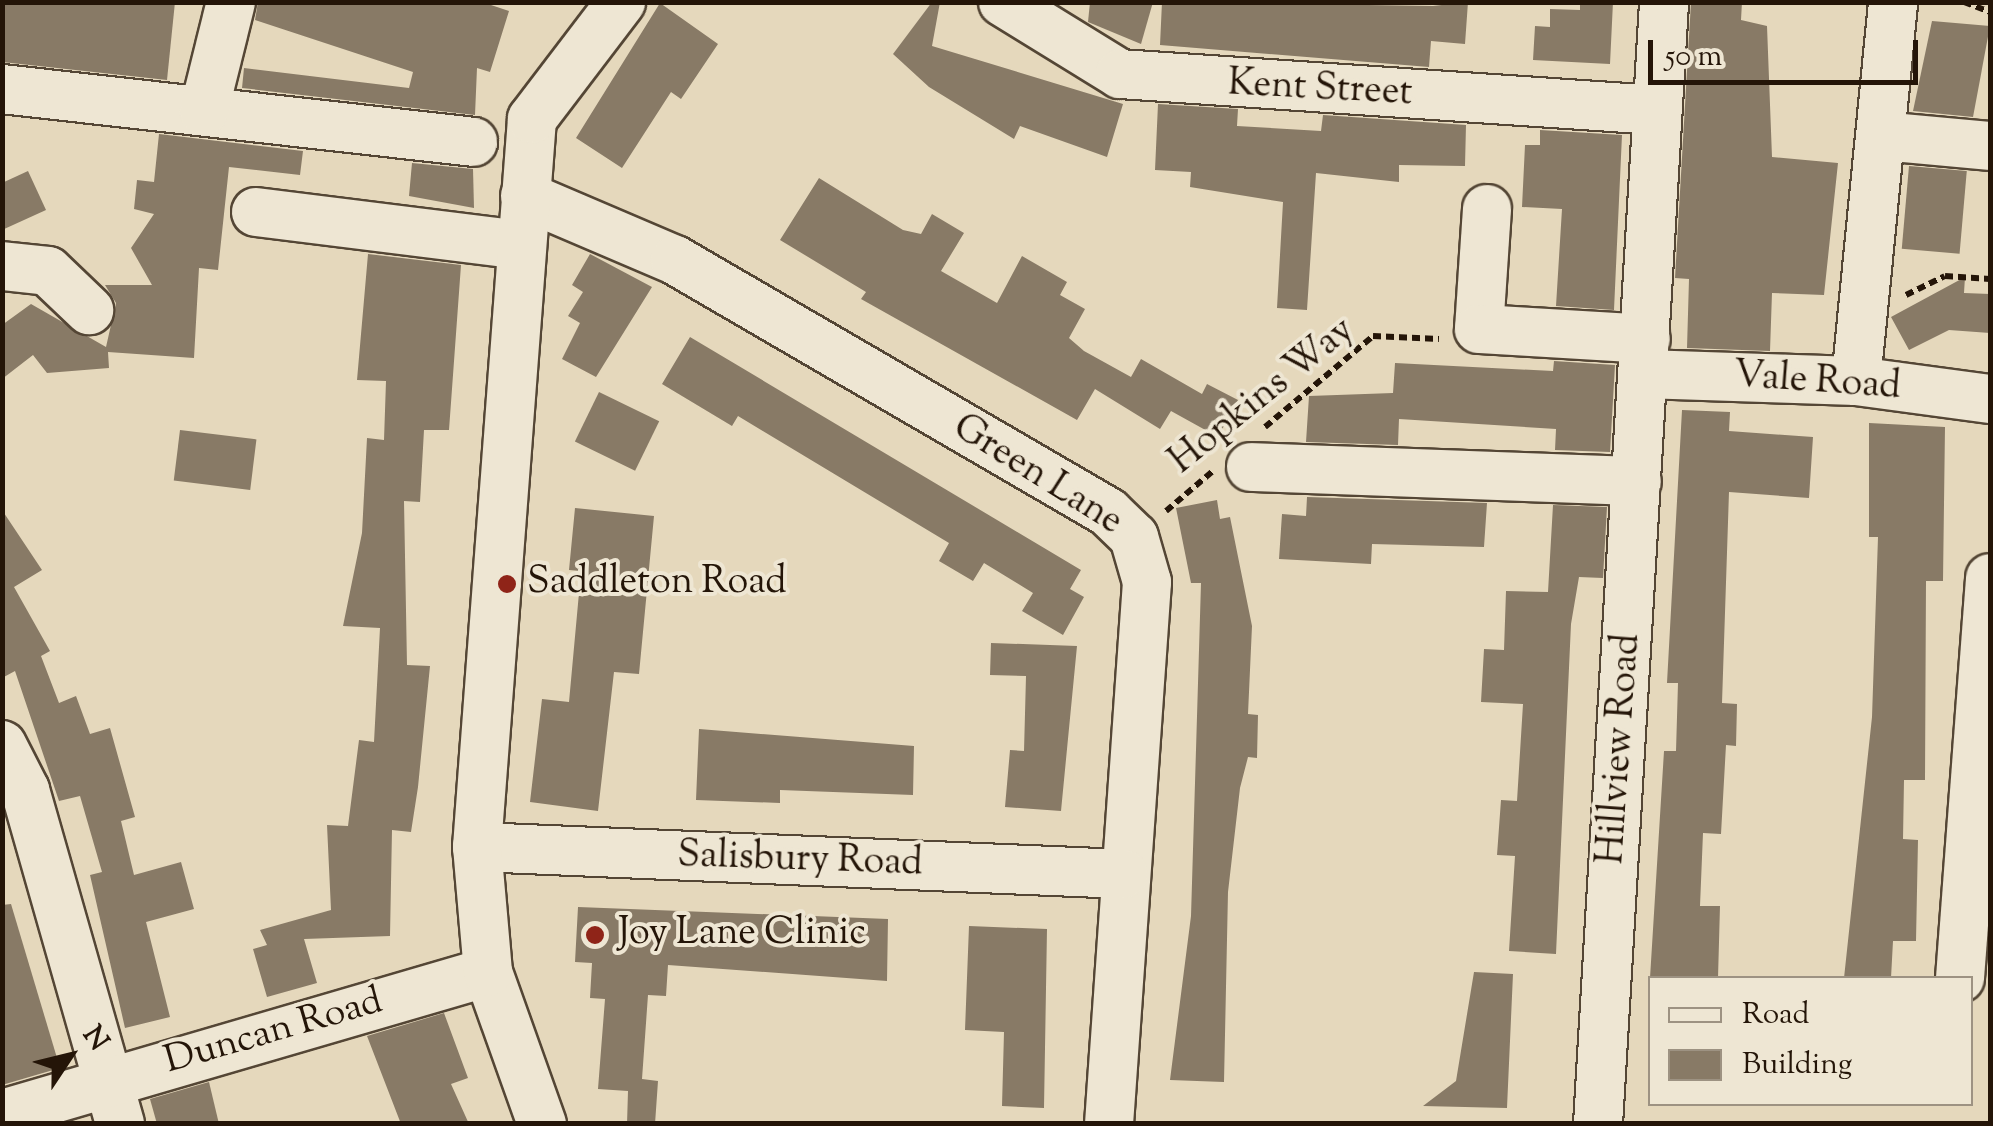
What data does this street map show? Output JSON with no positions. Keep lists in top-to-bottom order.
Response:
{
  "streets": {
    "street": [
      "Kent Street",
      "Vale Road",
      "Green Lane",
      "Hillview Road",
      "Salisbury Road",
      "Duncan Road"
    ],
    "path": ["Hopkins Way"]
  },
  "crossings": [
    ["Kent Street", "Hillview Road"],
    ["Vale Road", "Hillview Road"],
    ["Hopkins Way", "Green Lane"],
    ["Green Lane", "Salisbury Road"]
  ],
  "places": ["Saddleton Road", "Joy Lane Clinic"],
  "legend": ["Road", "Building"],
  "scale_bar": "50 m",
  "north": "top right"
}
